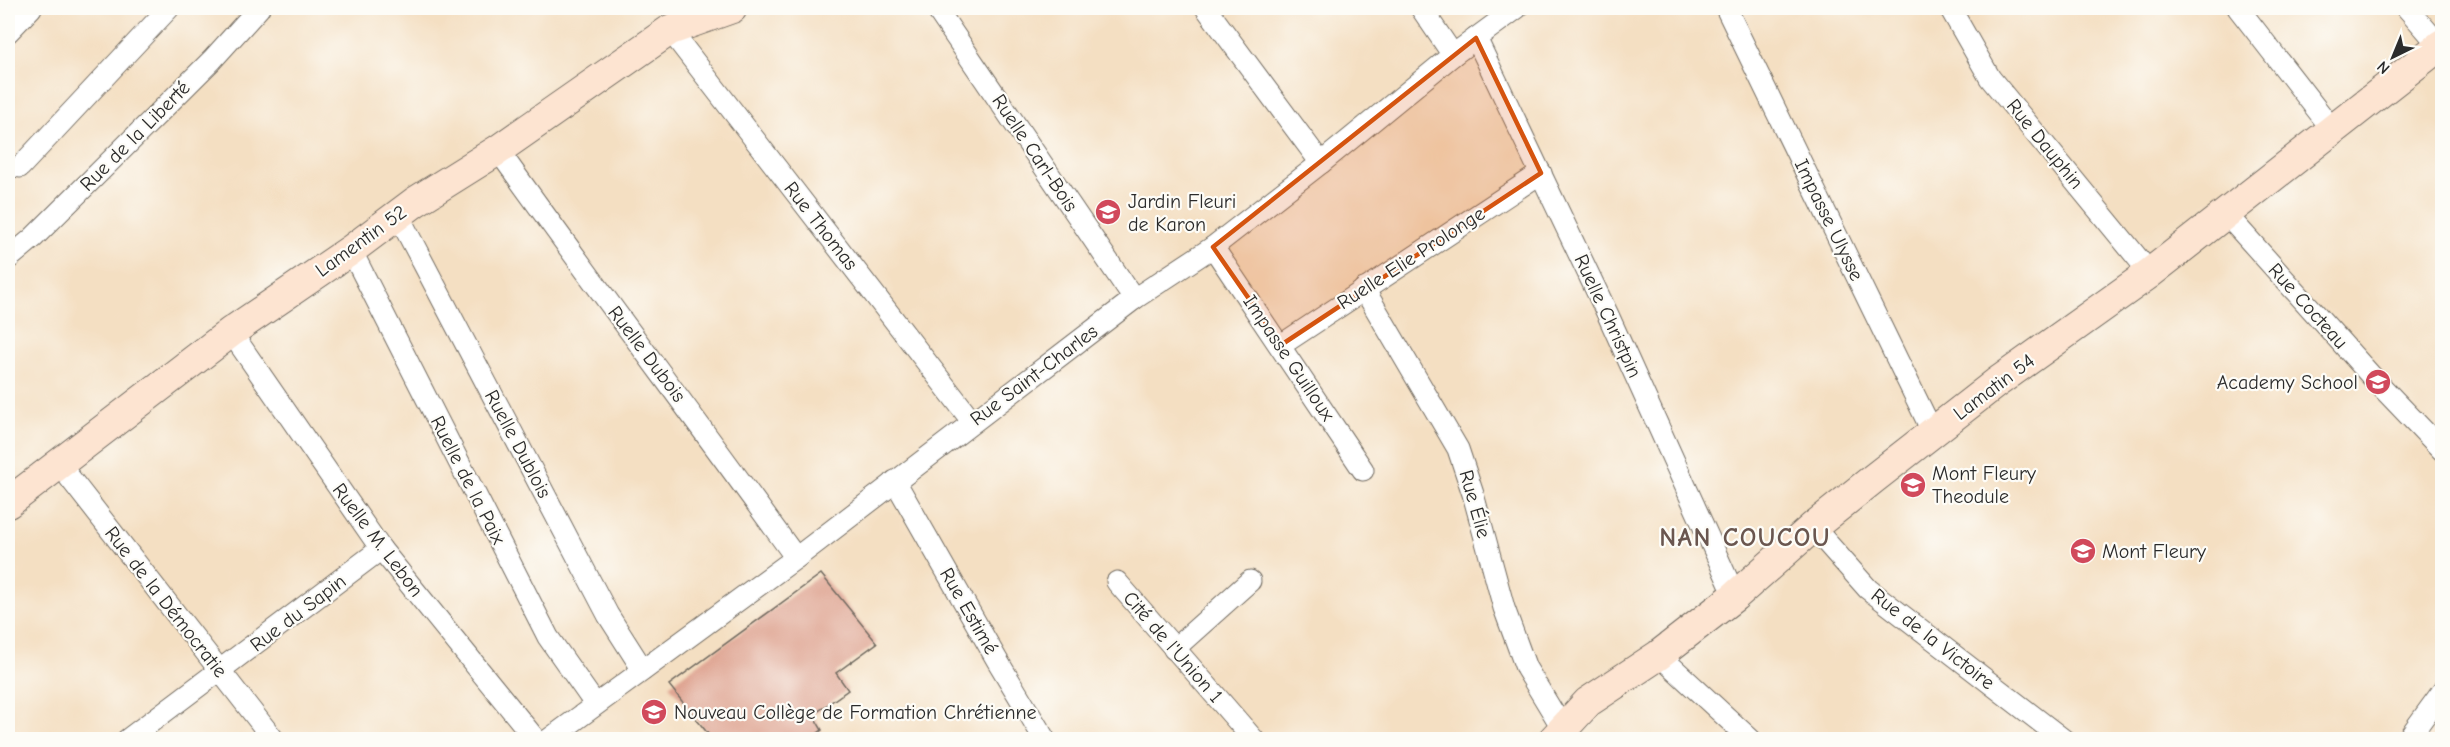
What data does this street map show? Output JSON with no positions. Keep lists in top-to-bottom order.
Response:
{
  "streets": {
    "street": [
      "Rue de la Liberté",
      "Rue Dauphin",
      "Ruelle Carl-Bois",
      "Impasse Ulysse",
      "Rue Thomas",
      "Lamentin 52",
      "Ruelle Elie Prolonge",
      "Rue Cocteau",
      "Ruelle Christpin",
      "Ruelle Dubois",
      "Impasse Guilloux",
      "Rue Saint-Charles",
      "Lamatin 54",
      "Ruelle Dublois",
      "Ruelle de la Paix",
      "Rue Élie",
      "Ruelle M. Lebon",
      "Rue de la Démocratie",
      "Rue Estimé",
      "Rue du Sapin",
      "Rue de la Victoire",
      "Cité de l'Union 1"
    ]
  },
  "crossings": [
    ["Rue Dauphin", "Lamatin 54"],
    ["Ruelle Carl-Bois", "Rue Saint-Charles"],
    ["Impasse Ulysse", "Lamatin 54"],
    ["Rue Thomas", "Lamentin 52"],
    ["Rue Thomas", "Rue Saint-Charles"],
    ["Lamentin 52", "Ruelle Dubois"],
    ["Lamentin 52", "Ruelle Dublois"],
    ["Lamentin 52", "Ruelle de la Paix"],
    ["Lamentin 52", "Ruelle M. Lebon"],
    ["Lamentin 52", "Rue de la Démocratie"],
    ["Ruelle Elie Prolonge", "Ruelle Christpin"],
    ["Ruelle Elie Prolonge", "Impasse Guilloux"],
    ["Ruelle Elie Prolonge", "Rue Élie"],
    ["Rue Cocteau", "Lamatin 54"],
    ["Ruelle Christpin", "Rue Saint-Charles"],
    ["Ruelle Christpin", "Lamatin 54"],
    ["Ruelle Dubois", "Rue Saint-Charles"],
    ["Impasse Guilloux", "Rue Saint-Charles"],
    ["Rue Saint-Charles", "Ruelle Dublois"],
    ["Rue Saint-Charles", "Ruelle de la Paix"],
    ["Rue Saint-Charles", "Rue Estimé"],
    ["Lamatin 54", "Rue Élie"],
    ["Lamatin 54", "Rue de la Victoire"],
    ["Ruelle M. Lebon", "Rue du Sapin"],
    ["Rue de la Démocratie", "Rue du Sapin"]
  ],
  "districts": ["NAN COUCOU"],
  "places": {
    "school or university": [
      "Jardin Fleuri de Karon",
      "Academy School",
      "Mont Fleury Theodule",
      "Mont Fleury",
      "Nouveau Collège de Formation Chrétienne"
    ]
  },
  "north": "bottom left"
}
